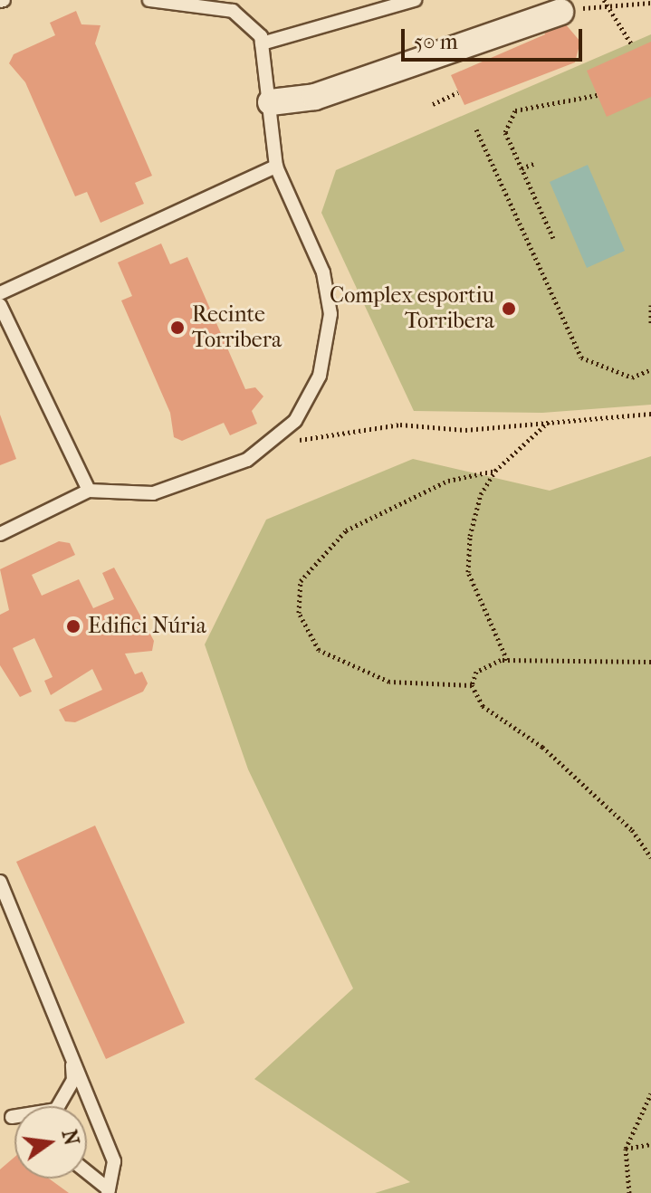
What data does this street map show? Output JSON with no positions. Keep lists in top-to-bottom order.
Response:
{
  "places": ["Complex esportiu Torribera", "Recinte Torribera", "Edifici Núria"],
  "scale_bar": "50 m",
  "north": "right"
}
